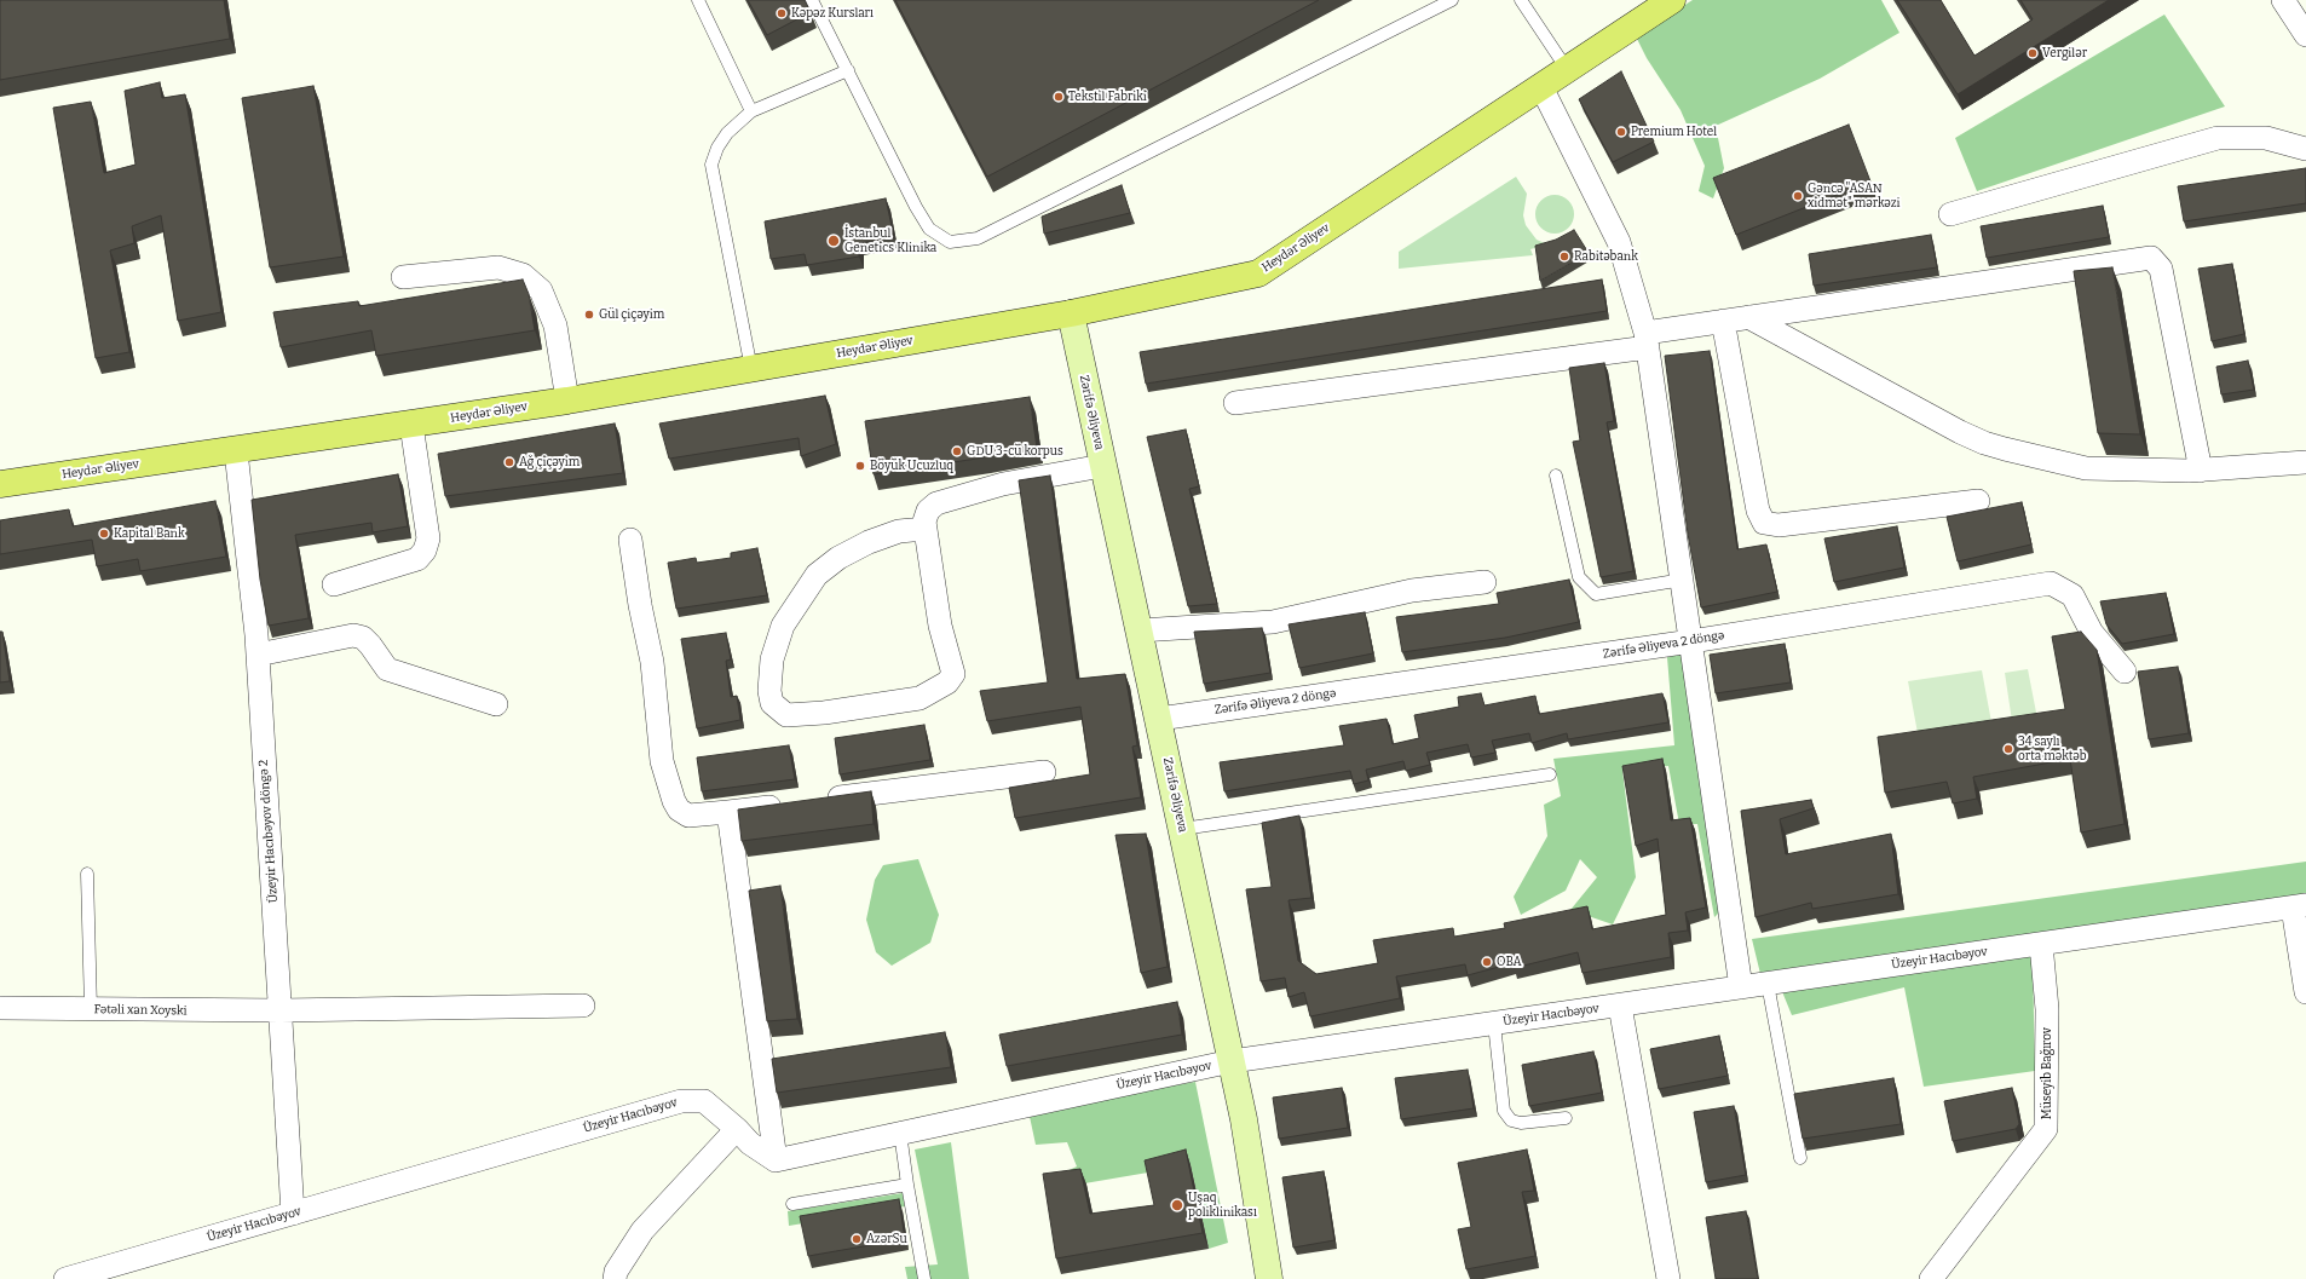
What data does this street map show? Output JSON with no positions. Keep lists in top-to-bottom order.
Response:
{
  "streets": {
    "main road": ["Heydər Əliyev"],
    "street": [
      "Zərifə Əliyeva",
      "Zərifə Əliyeva 2 döngə",
      "Üzeyir Hacıbəyov döngə 2",
      "Üzeyir Hacıbəyov",
      "Fətəli xan Xoyski",
      "Müseyib Bağırov"
    ]
  },
  "crossings": [
    ["Heydər Əliyev", "Zərifə Əliyeva"],
    ["Heydər Əliyev", "Üzeyir Hacıbəyov döngə 2"],
    ["Zərifə Əliyeva", "Zərifə Əliyeva 2 döngə"],
    ["Zərifə Əliyeva", "Üzeyir Hacıbəyov"],
    ["Üzeyir Hacıbəyov döngə 2", "Üzeyir Hacıbəyov"],
    ["Üzeyir Hacıbəyov döngə 2", "Fətəli xan Xoyski"],
    ["Üzeyir Hacıbəyov", "Müseyib Bağırov"]
  ],
  "places": [
    "Kəpəz Kursları",
    "Vergilər",
    "Tekstil Fabriki",
    "Premium Hotel",
    "Gəncə \"ASAN xidmət\" mərkəzi",
    "İstanbul Genetics Klinika",
    "Rabitəbank",
    "Gül çiçəyim",
    "GDU 3-cü korpus",
    "Ağ çiçəyim",
    "Böyük Ucuzluq",
    "Kapital Bank",
    "34 saylı orta məktəb",
    "OBA",
    "Uşaq poliklinikası",
    "AzərSu"
  ]
}
